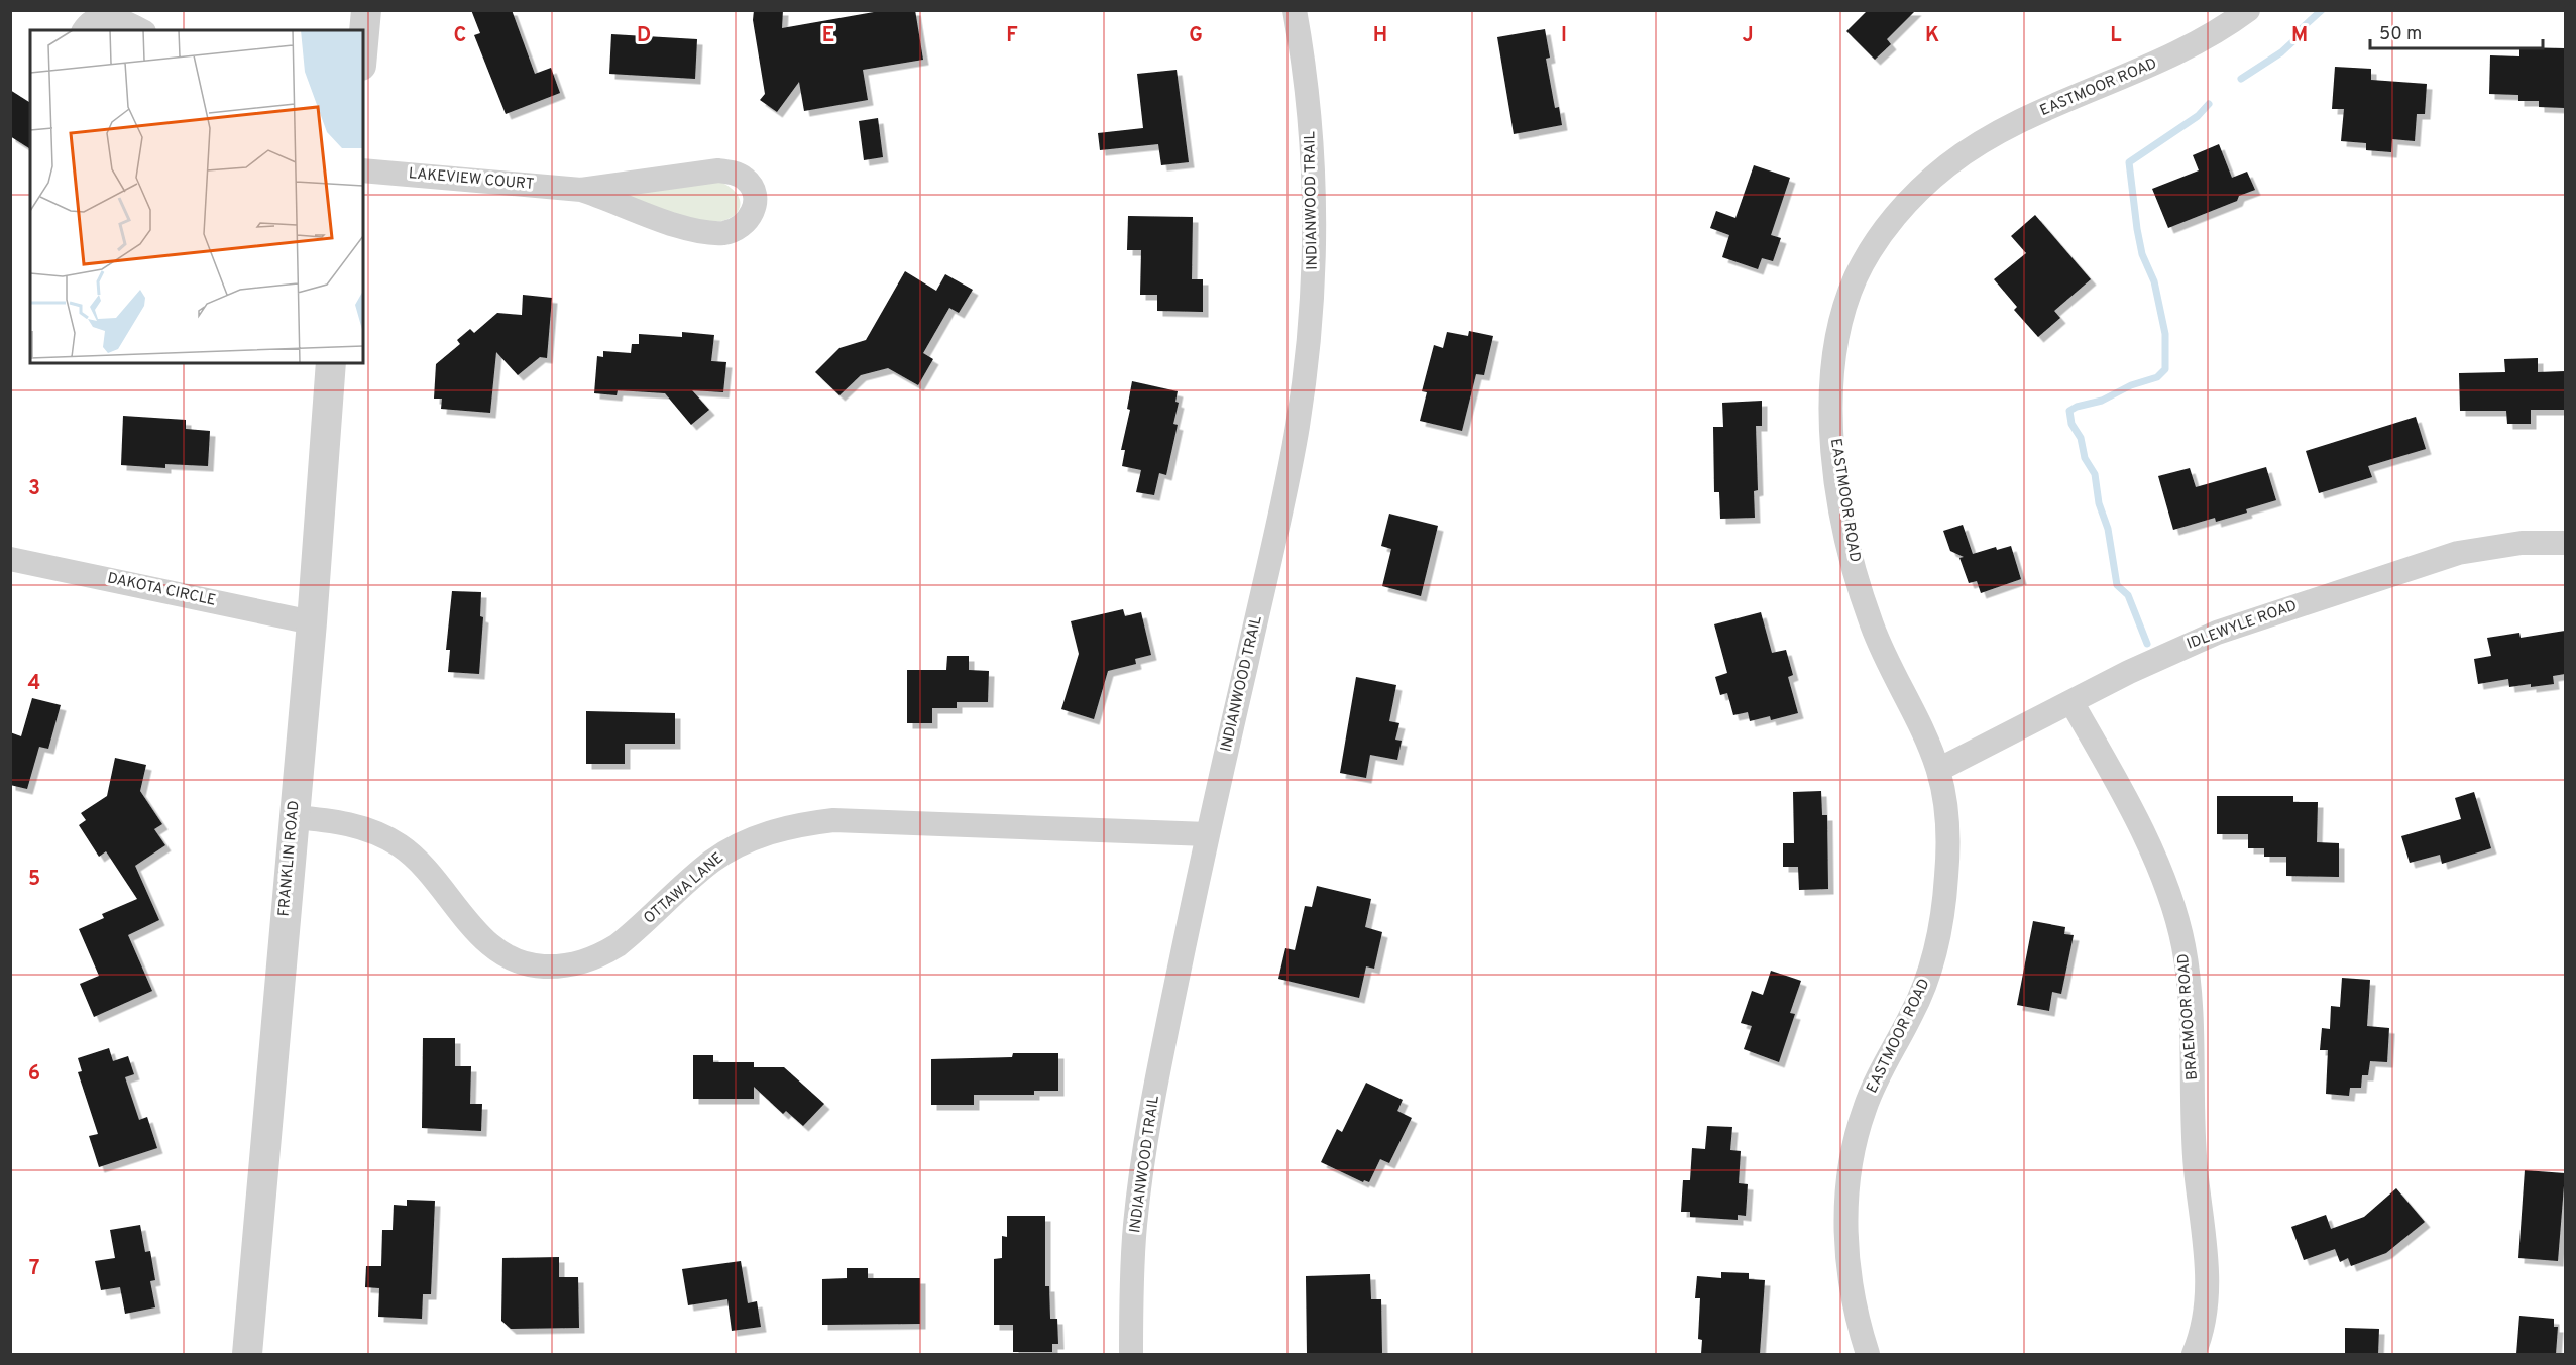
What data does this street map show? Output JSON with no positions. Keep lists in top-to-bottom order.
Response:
{
  "streets": {
    "street": [
      "EASTMOOR ROAD",
      "LAKEVIEW COURT",
      "INDIANWOOD TRAIL",
      "DAKOTA CIRCLE",
      "IDLEWYLE ROAD",
      "FRANKLIN ROAD",
      "OTTAWA LANE",
      "BRAEMOOR ROAD"
    ]
  },
  "crossings": [
    ["EASTMOOR ROAD", "IDLEWYLE ROAD"],
    ["INDIANWOOD TRAIL", "OTTAWA LANE"],
    ["DAKOTA CIRCLE", "FRANKLIN ROAD"],
    ["IDLEWYLE ROAD", "BRAEMOOR ROAD"],
    ["FRANKLIN ROAD", "OTTAWA LANE"]
  ],
  "scale_bar": "50 m",
  "grid": {
    "columns": [
      "C",
      "D",
      "E",
      "F",
      "G",
      "H",
      "I",
      "J",
      "K",
      "L",
      "M"
    ],
    "rows": [
      "3",
      "4",
      "5",
      "6",
      "7"
    ]
  }
}
